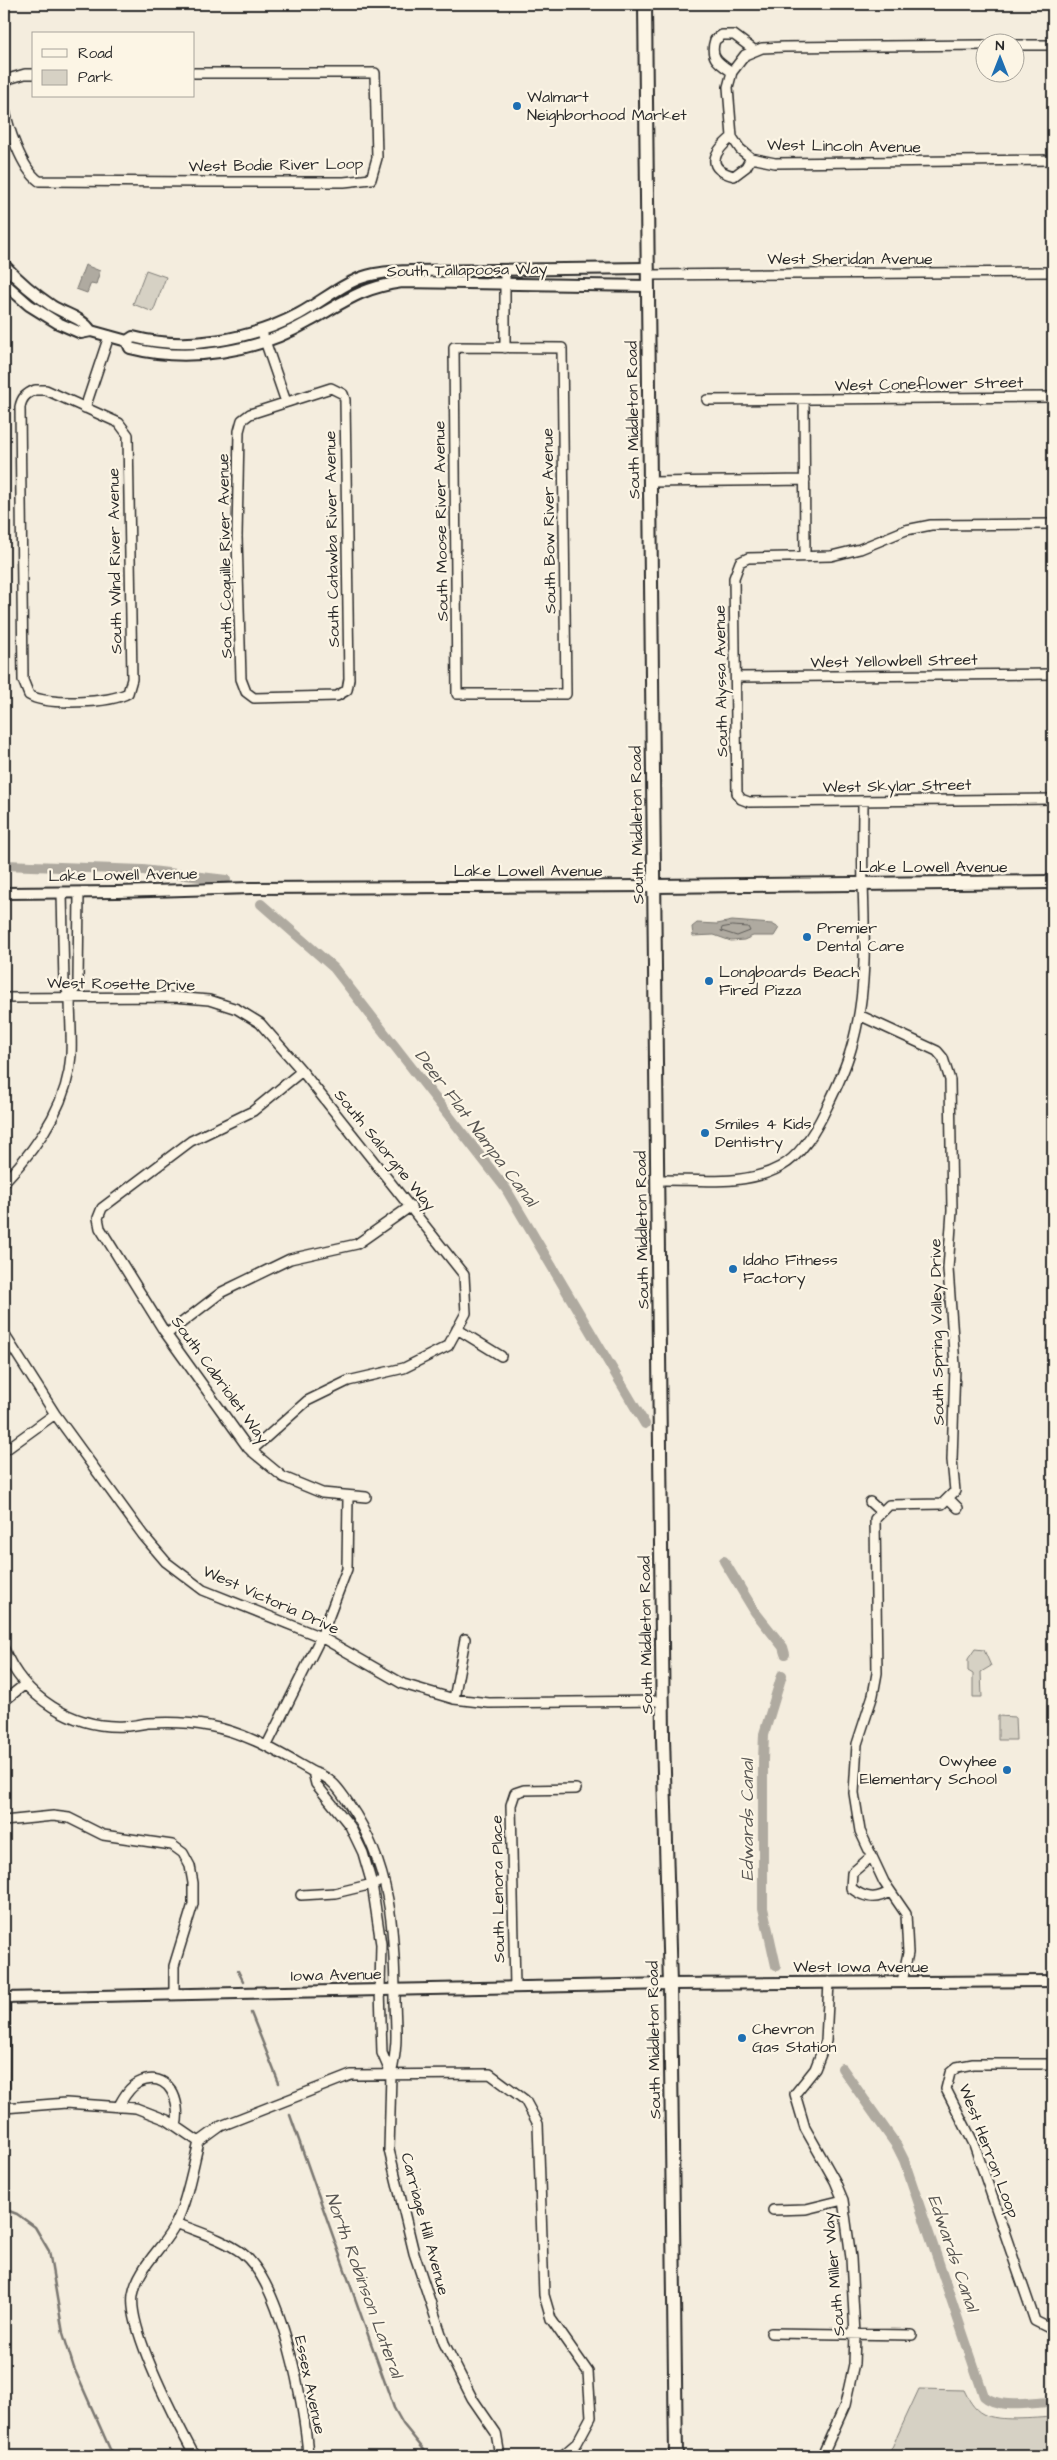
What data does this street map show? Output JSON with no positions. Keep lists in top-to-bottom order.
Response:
{
  "streets": {
    "main road": ["South Middleton Road", "Lake Lowell Avenue"],
    "street": [
      "West Lincoln Avenue",
      "West Bodie River Loop",
      "West Sheridan Avenue",
      "South Tallapoosa Way",
      "West Coneflower Street",
      "South Moose River Avenue",
      "South Bow River Avenue",
      "South Catawba River Avenue",
      "South Coquille River Avenue",
      "South Wind River Avenue",
      "West Yellowbell Street",
      "South Alyssa Avenue",
      "West Skylar Street",
      "West Rosette Drive",
      "South Salorgne Way",
      "South Spring Valley Drive",
      "South Cabriolet Way",
      "West Victoria Drive",
      "South Lenora Place",
      "West Iowa Avenue",
      "Iowa Avenue",
      "West Herron Loop",
      "Carriage Hill Avenue",
      "South Miller Way",
      "Essex Avenue"
    ]
  },
  "crossings": [
    ["West Sheridan Avenue", "South Tallapoosa Way"],
    ["West Sheridan Avenue", "South Middleton Road"],
    ["South Tallapoosa Way", "South Middleton Road"],
    ["South Middleton Road", "Lake Lowell Avenue"],
    ["South Middleton Road", "West Victoria Drive"],
    ["South Middleton Road", "West Iowa Avenue"],
    ["South Middleton Road", "Iowa Avenue"],
    ["South Moose River Avenue", "South Bow River Avenue"],
    ["South Catawba River Avenue", "South Coquille River Avenue"],
    ["West Yellowbell Street", "South Alyssa Avenue"],
    ["South Alyssa Avenue", "West Skylar Street"],
    ["West Rosette Drive", "South Salorgne Way"],
    ["South Salorgne Way", "South Cabriolet Way"],
    ["South Lenora Place", "Iowa Avenue"],
    ["West Iowa Avenue", "Iowa Avenue"],
    ["West Iowa Avenue", "South Miller Way"],
    ["Iowa Avenue", "Carriage Hill Avenue"]
  ],
  "water": ["Deer Flat Nampa Canal", "Edwards Canal", "North Robinson Lateral"],
  "places": [
    "Walmart Neighborhood Market",
    "Premier Dental Care",
    "Longboards Beach Fired Pizza",
    "Smiles 4 Kids Dentistry",
    "Idaho Fitness Factory",
    "Owyhee Elementary School",
    "Chevron Gas Station"
  ],
  "legend": ["Road", "Park"],
  "north": "top"
}
